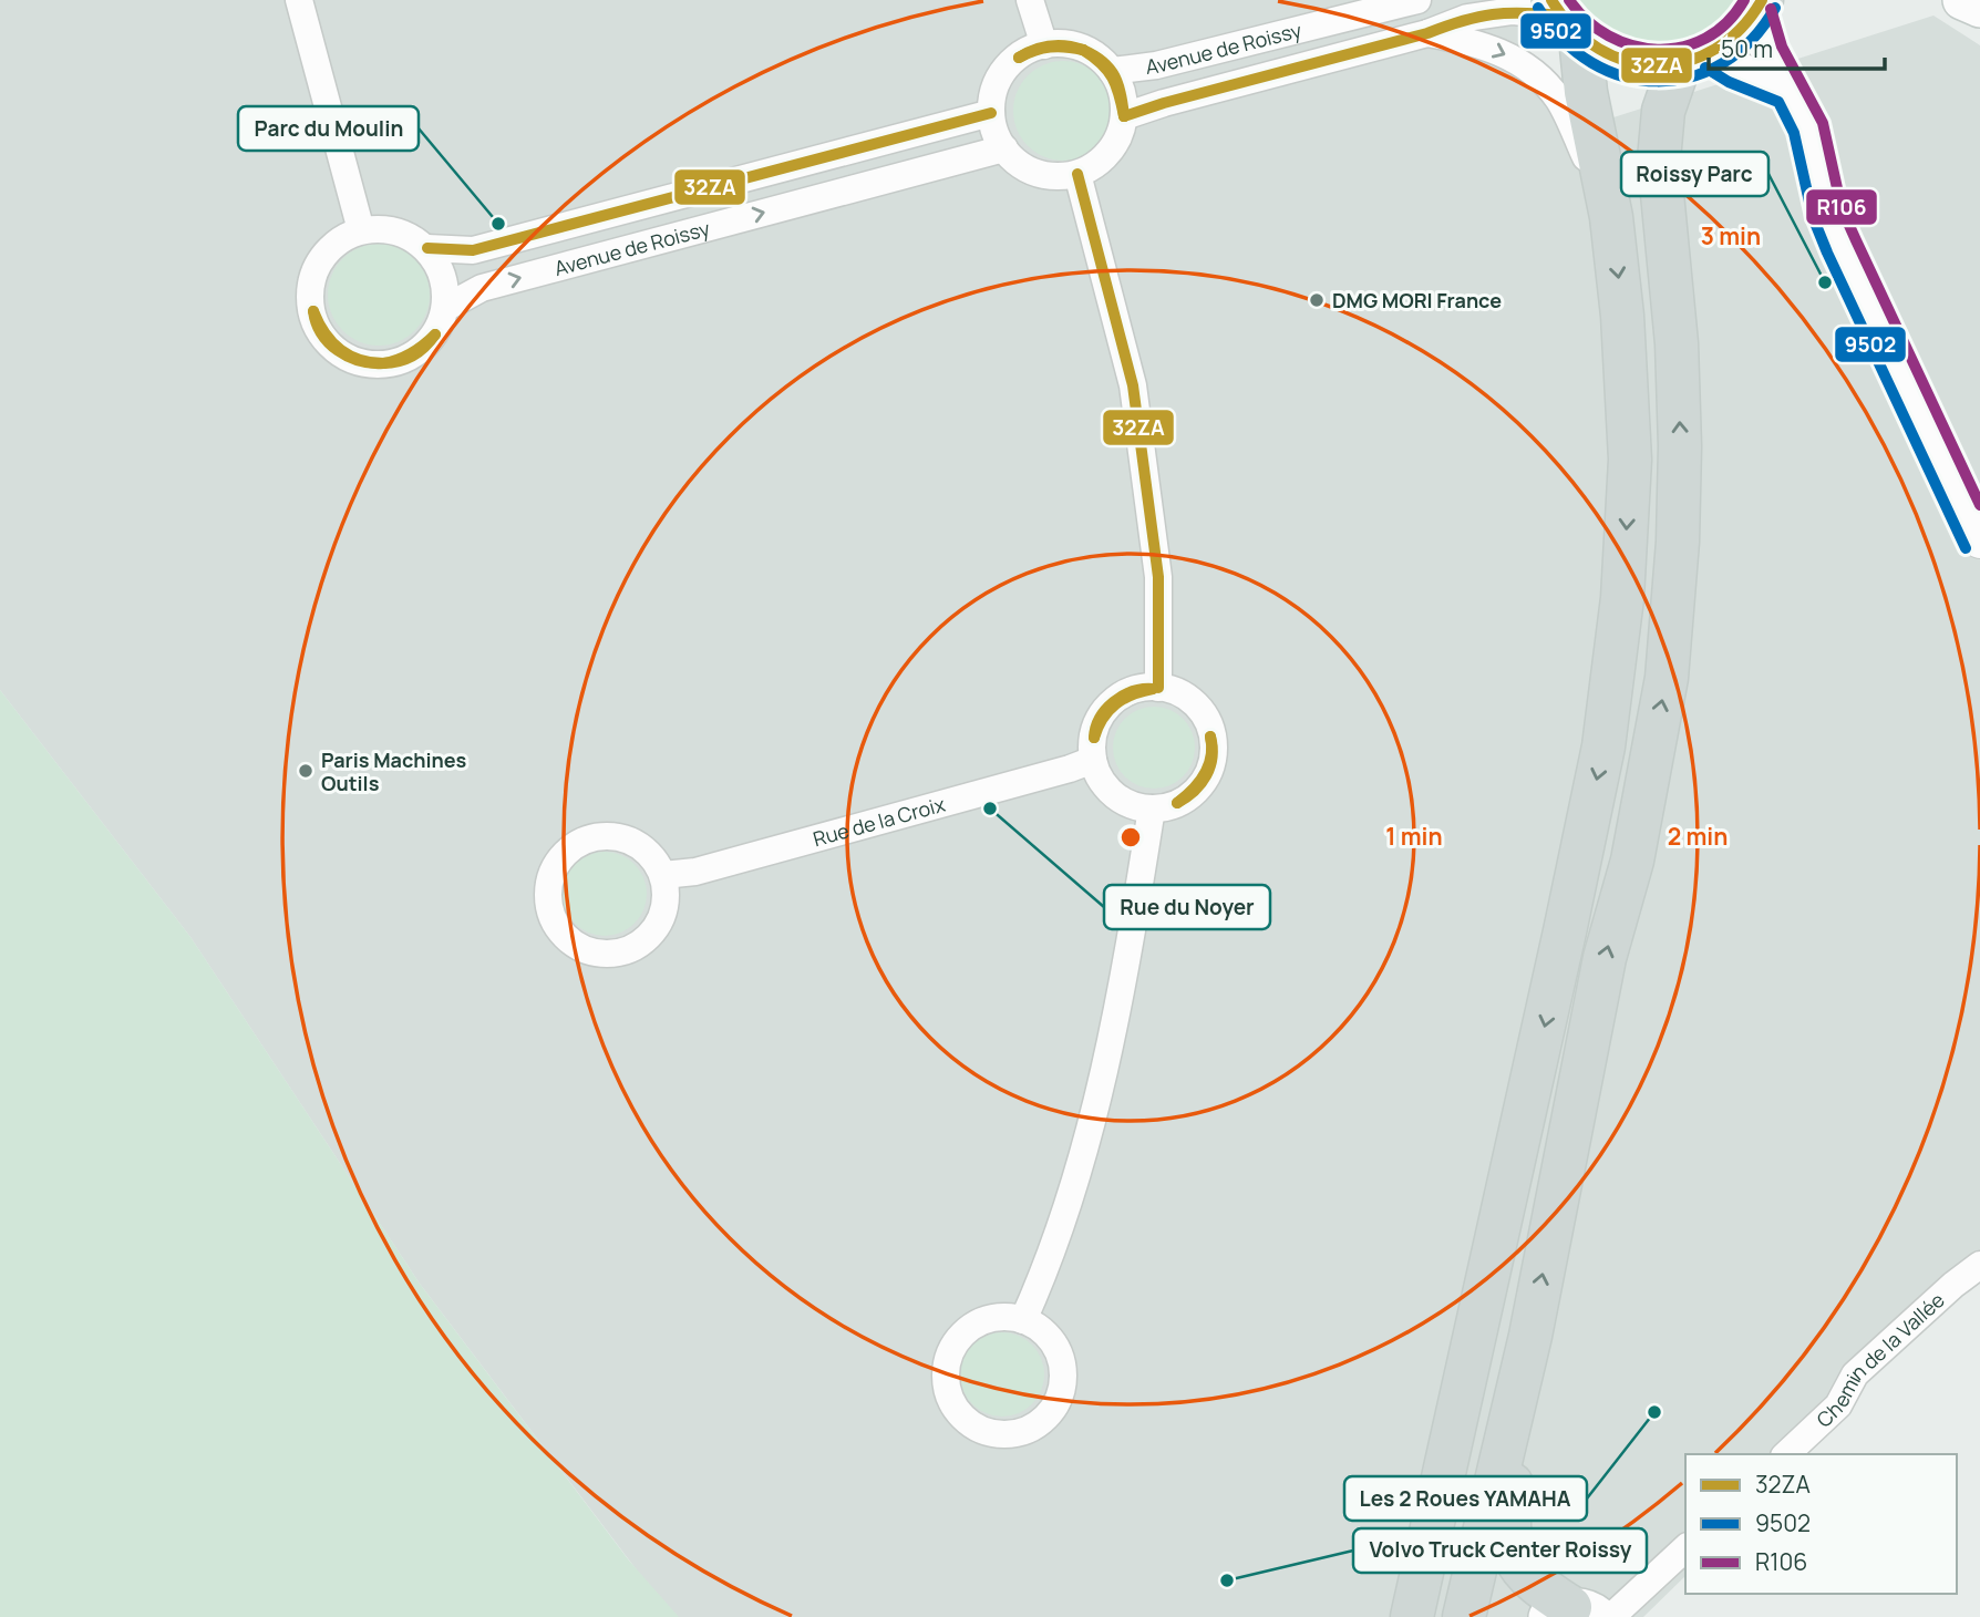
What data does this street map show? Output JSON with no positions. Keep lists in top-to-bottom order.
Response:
{
  "streets": {
    "street": ["Avenue de Roissy", "Rue de la Croix", "Chemin de la Vallée"]
  },
  "places": [
    "Parc du Moulin",
    "Roissy Parc",
    "DMG MORI France",
    "Paris Machines Outils",
    "Rue du Noyer",
    "Les 2 Roues YAMAHA",
    "Volvo Truck Center Roissy"
  ],
  "lines": ["transit line 32ZA", "transit line R106", "transit line 9502"],
  "legend": ["32ZA", "9502", "R106"],
  "scale_bar": "50 m",
  "rings": ["3 min", "1 min", "2 min"]
}
